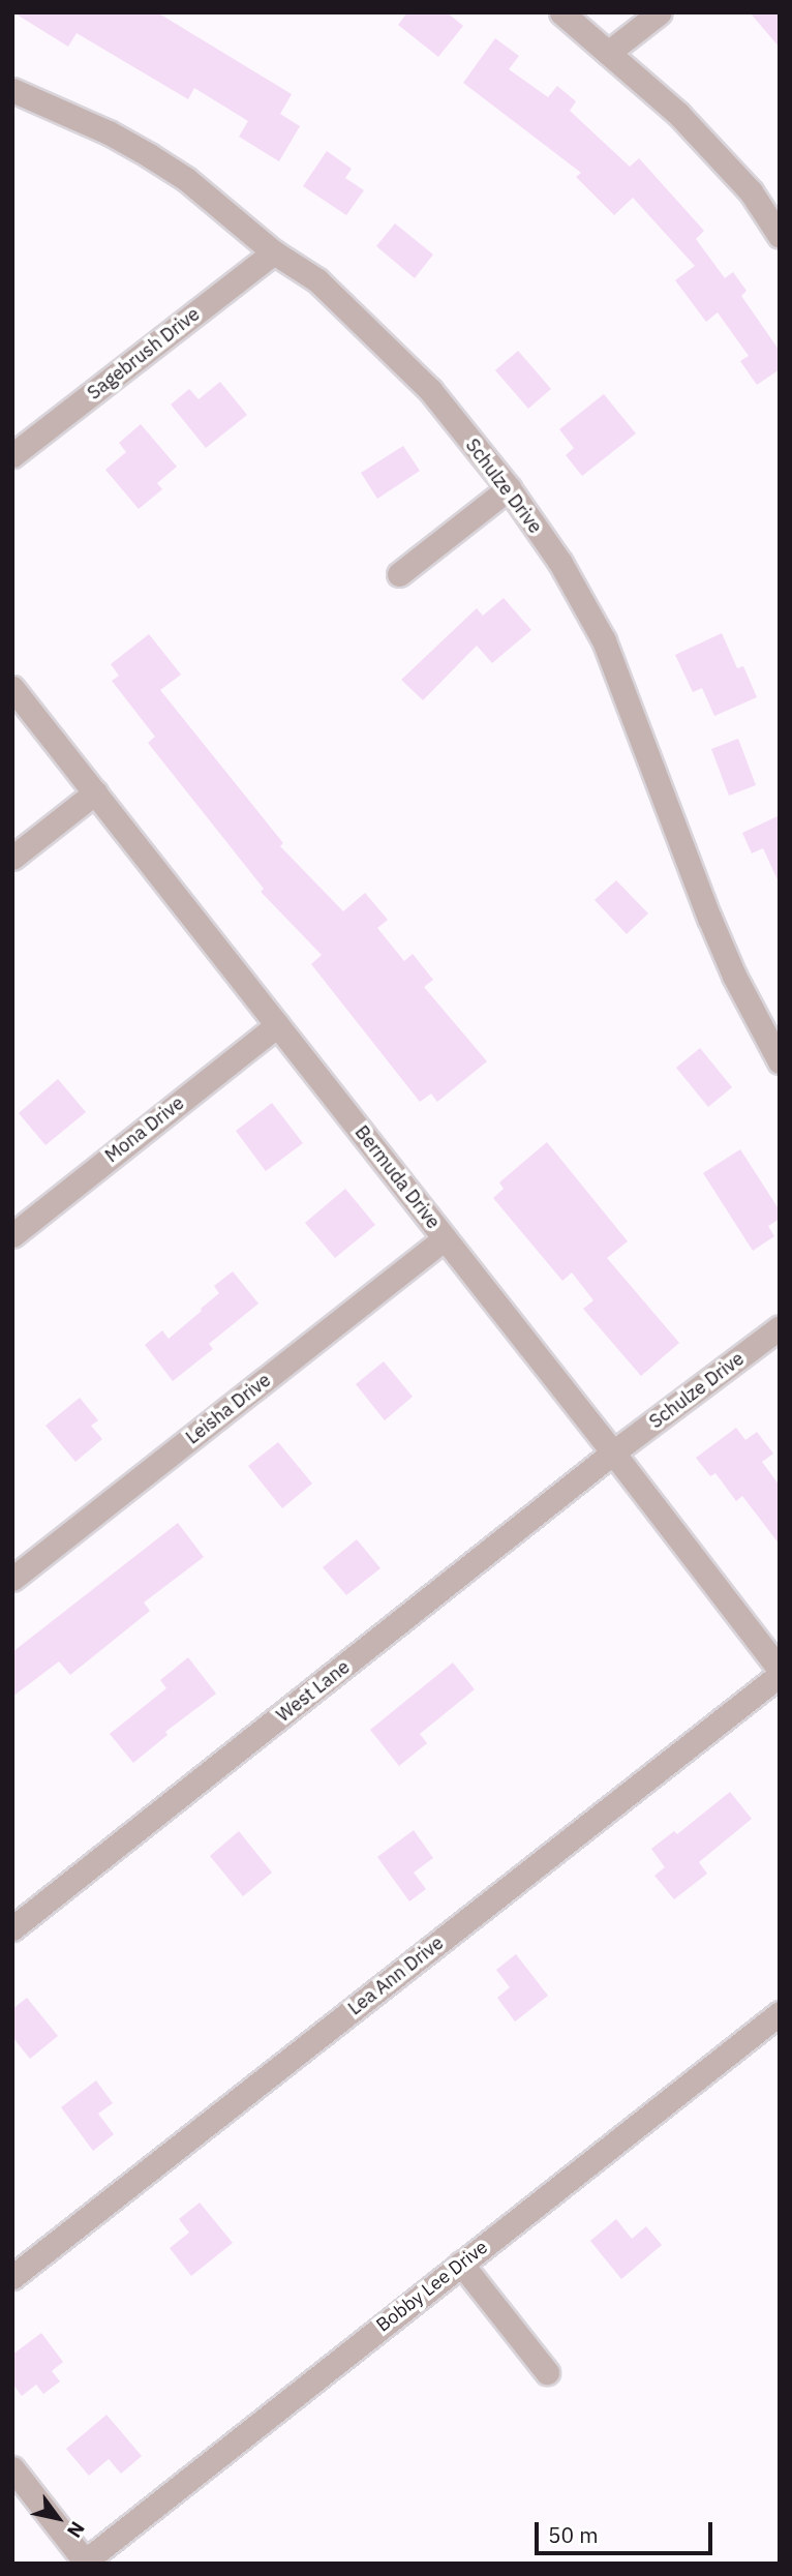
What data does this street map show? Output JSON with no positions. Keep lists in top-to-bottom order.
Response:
{
  "streets": {
    "street": [
      "Sagebrush Drive",
      "Schulze Drive",
      "Mona Drive",
      "Bermuda Drive",
      "Leisha Drive",
      "West Lane",
      "Lea Ann Drive",
      "Bobby Lee Drive"
    ]
  },
  "crossings": [
    ["Sagebrush Drive", "Schulze Drive"],
    ["Schulze Drive", "Bermuda Drive"],
    ["Schulze Drive", "West Lane"],
    ["Mona Drive", "Bermuda Drive"],
    ["Bermuda Drive", "Leisha Drive"],
    ["Bermuda Drive", "West Lane"]
  ],
  "scale_bar": "50 m",
  "north": "bottom right"
}
